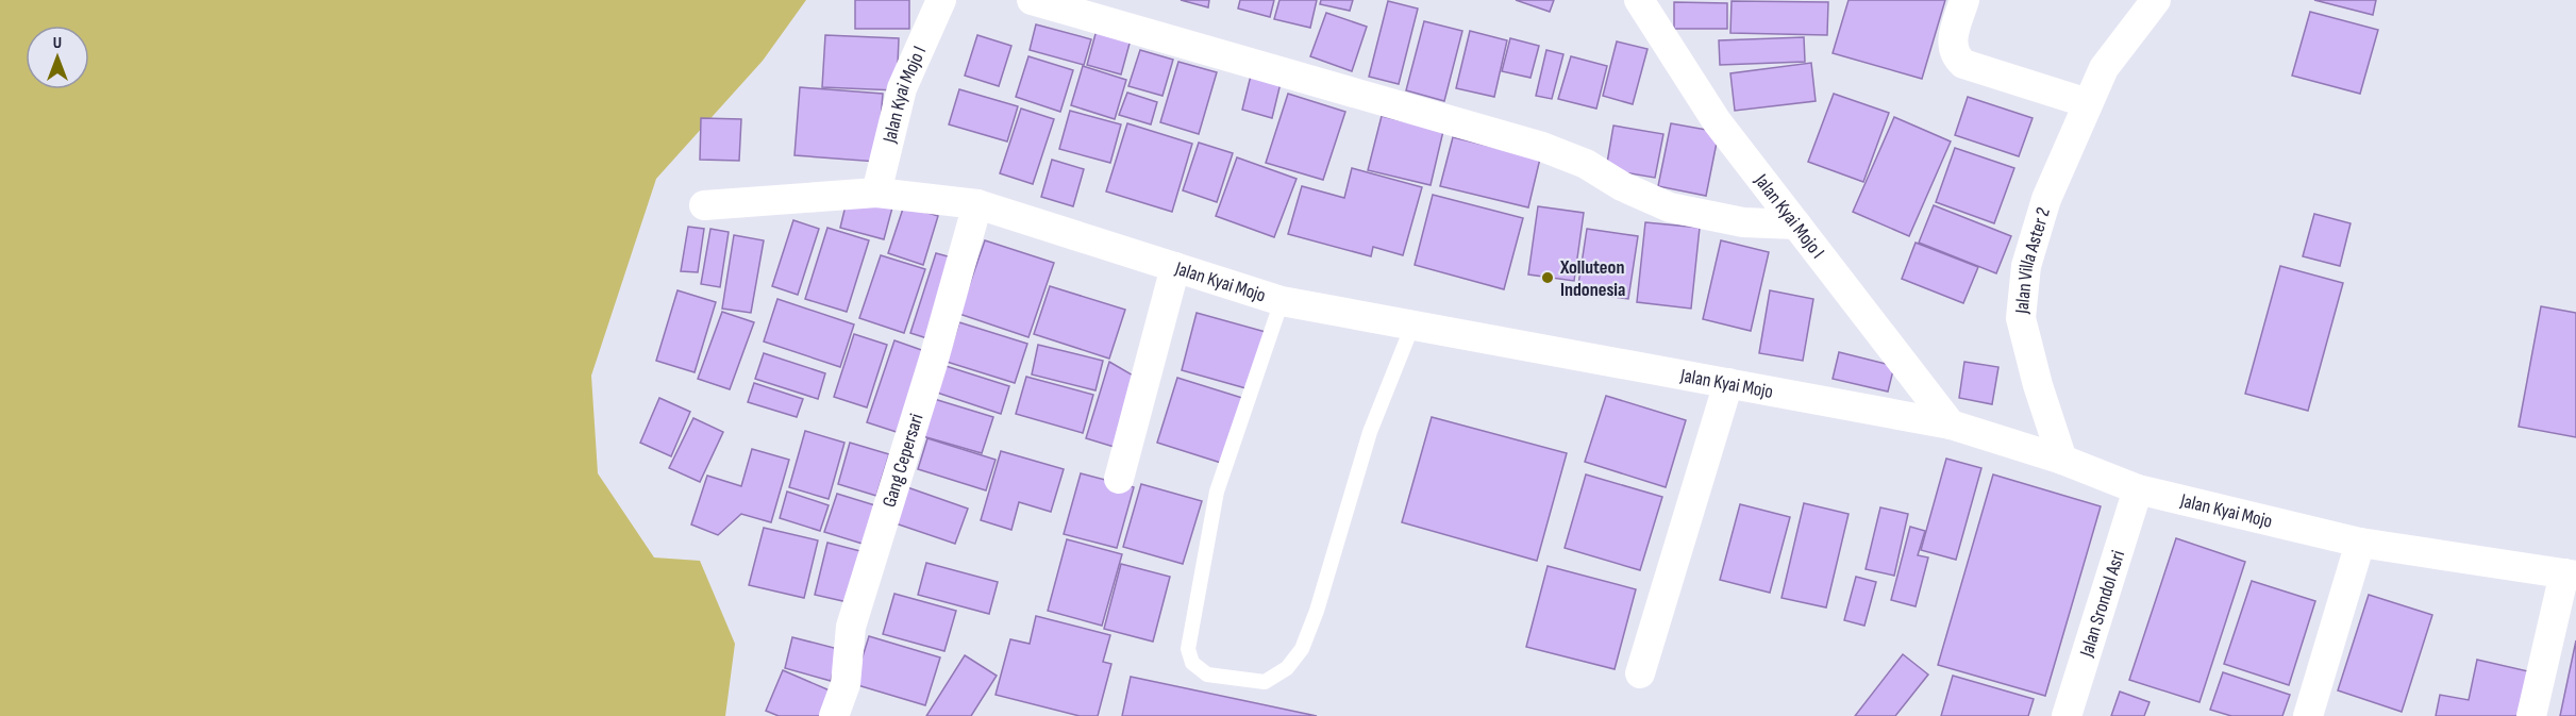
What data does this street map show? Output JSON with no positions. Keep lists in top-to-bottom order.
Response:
{
  "streets": {
    "street": [
      "Jalan Kyai Mojo I",
      "Jalan Villa Aster 2",
      "Jalan Kyai Mojo",
      "Gang Cepersari",
      "Jalan Srondol Asri"
    ]
  },
  "crossings": [
    ["Jalan Kyai Mojo I", "Jalan Kyai Mojo"],
    ["Jalan Villa Aster 2", "Jalan Kyai Mojo"],
    ["Jalan Kyai Mojo", "Gang Cepersari"],
    ["Jalan Kyai Mojo", "Jalan Srondol Asri"]
  ],
  "places": ["Xolluteon Indonesia"],
  "north": "top"
}
